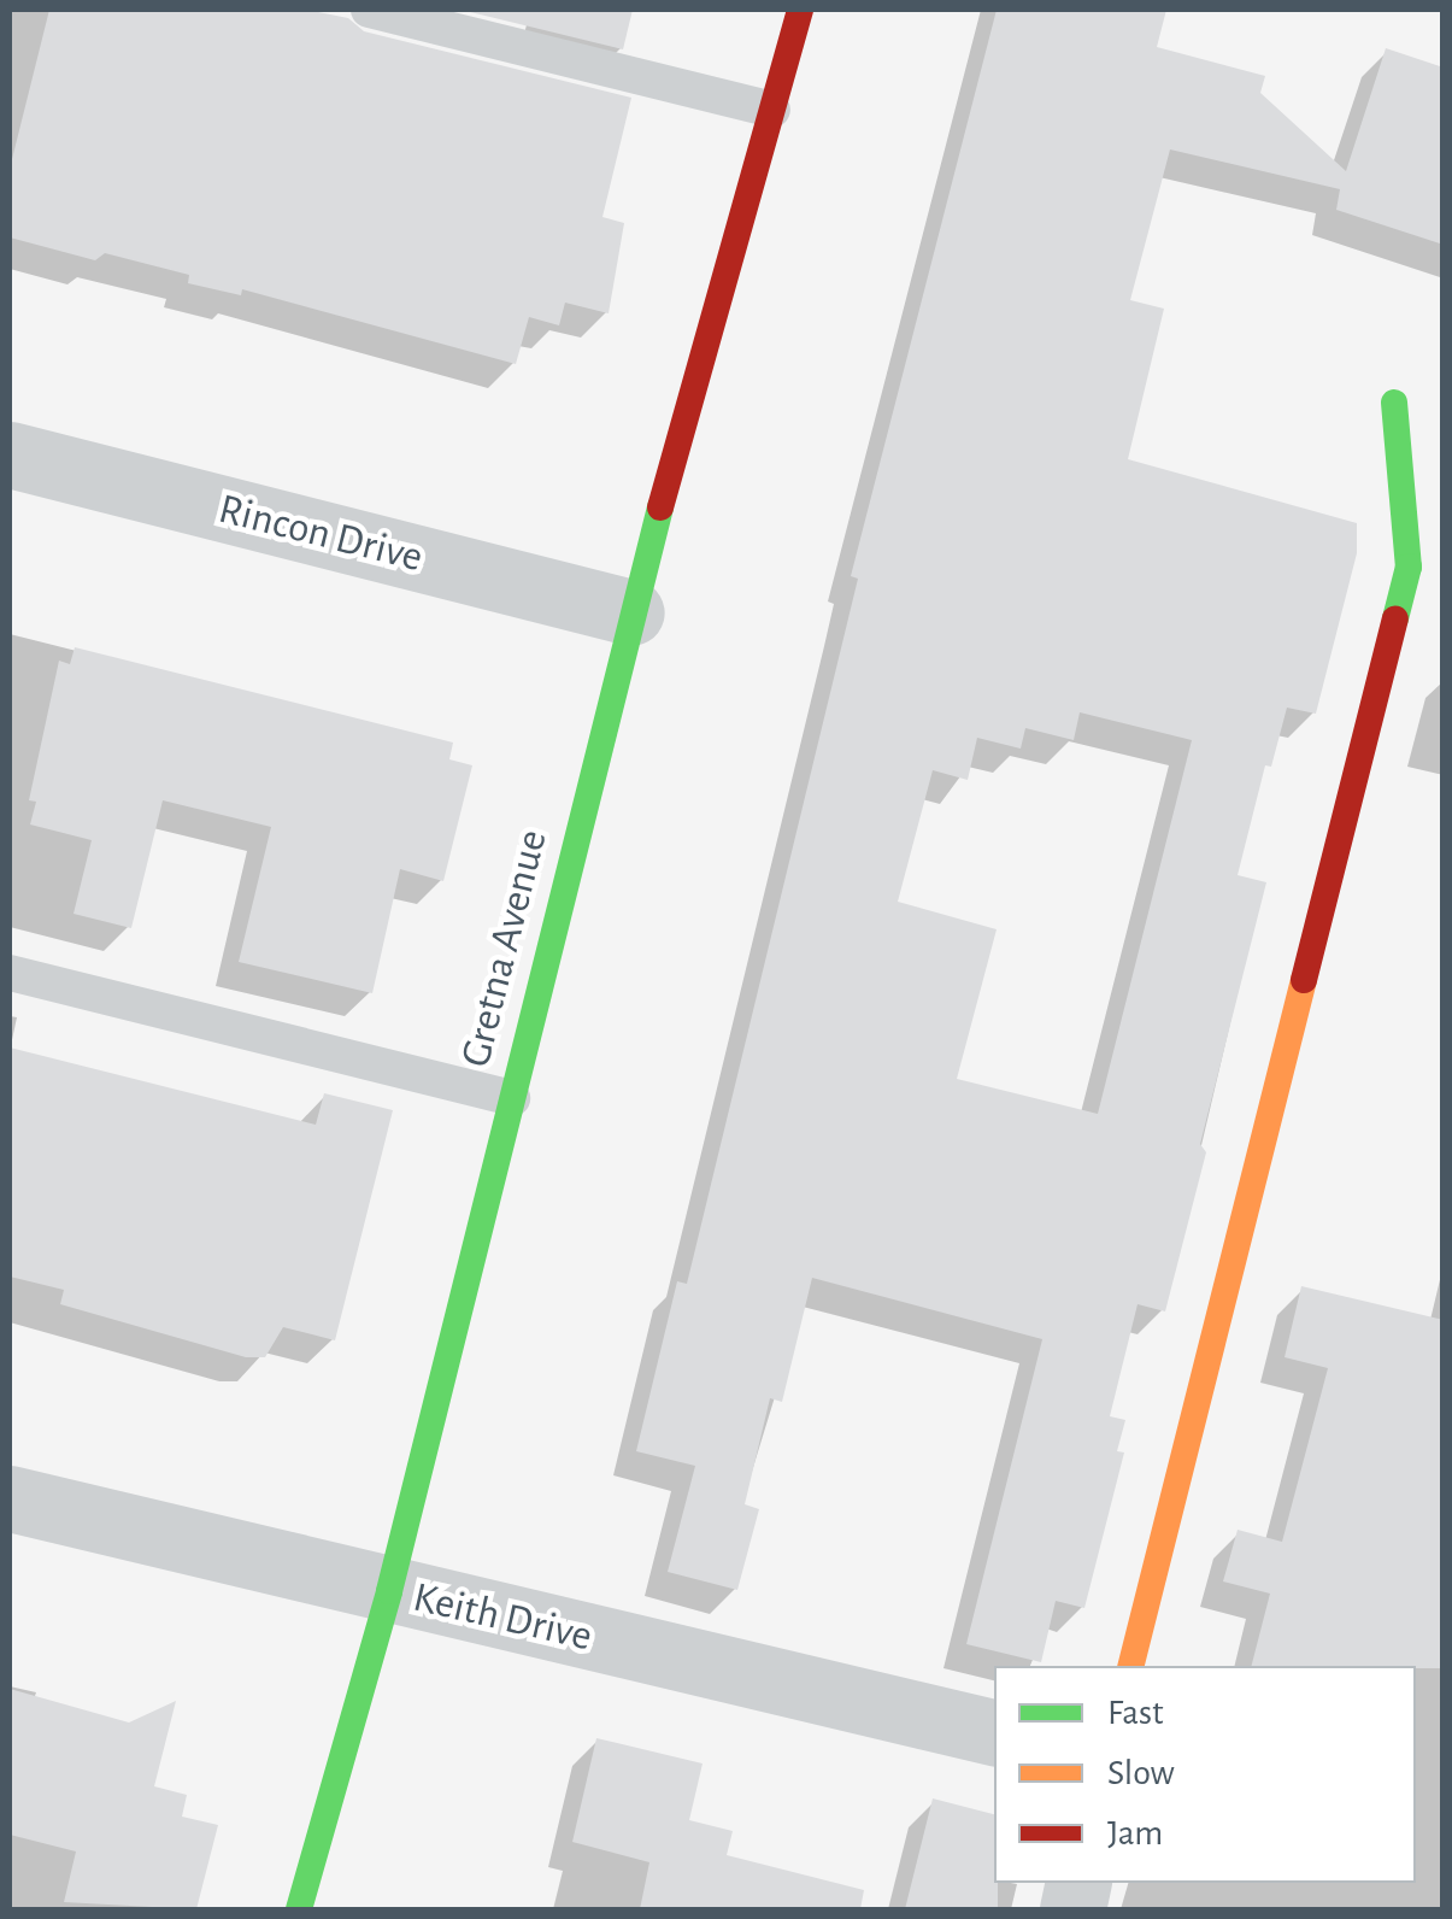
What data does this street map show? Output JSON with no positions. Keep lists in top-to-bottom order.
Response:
{
  "streets": {
    "street": ["Rincon Drive", "Gretna Avenue", "Keith Drive"]
  },
  "crossings": [
    ["Rincon Drive", "Gretna Avenue"],
    ["Gretna Avenue", "Keith Drive"]
  ],
  "legend": ["Fast", "Slow", "Jam"]
}
